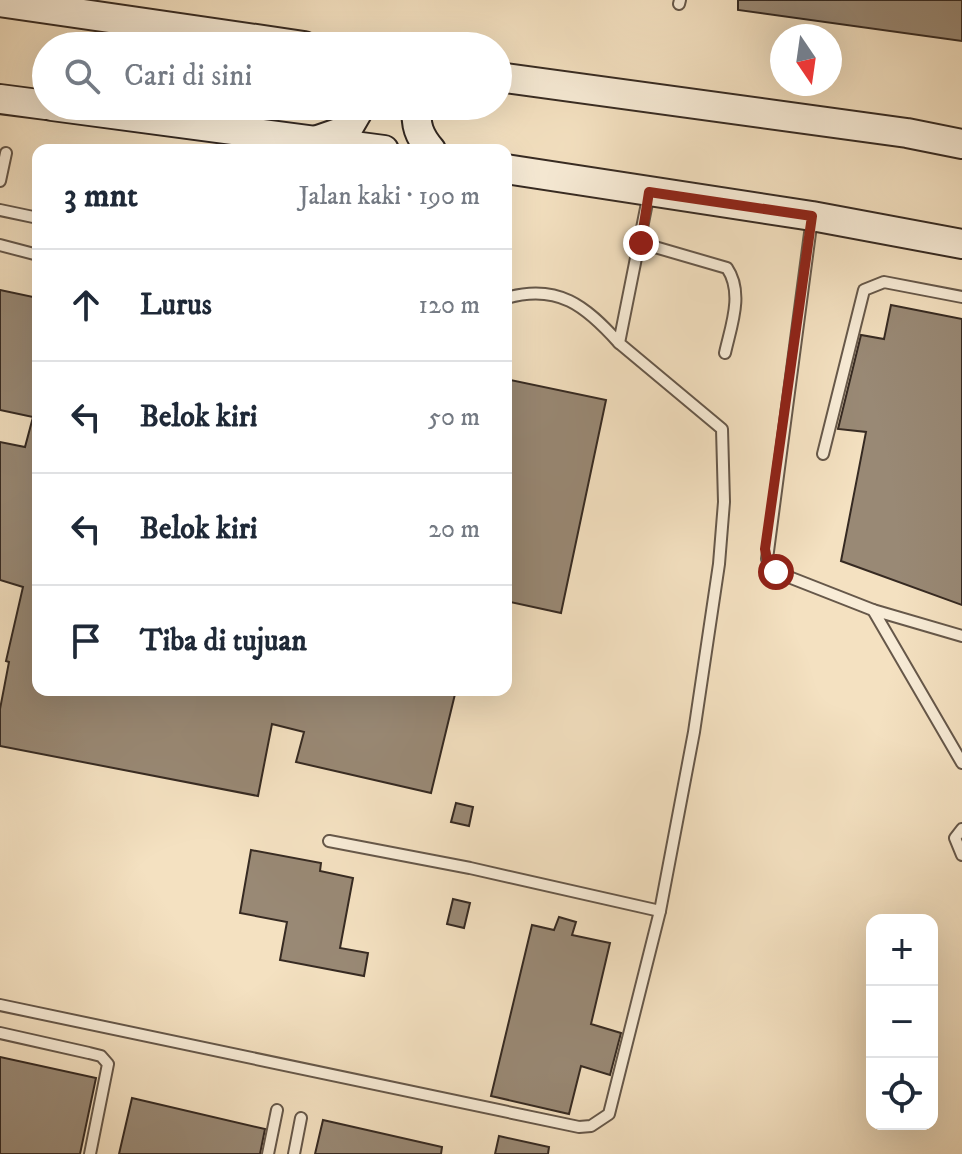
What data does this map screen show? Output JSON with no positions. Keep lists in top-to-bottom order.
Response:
{
  "north": "bottom",
  "page": {
    "search": "Cari di sini",
    "heading": ["3 mnt", "Jalan kaki · 190 m"],
    "list": [
      ["Lurus", "120 m"],
      ["Belok kiri", "50 m"],
      ["Belok kiri", "20 m"],
      "Tiba di tujuan"
    ],
    "map_buttons": ["+", "−"]
  }
}
